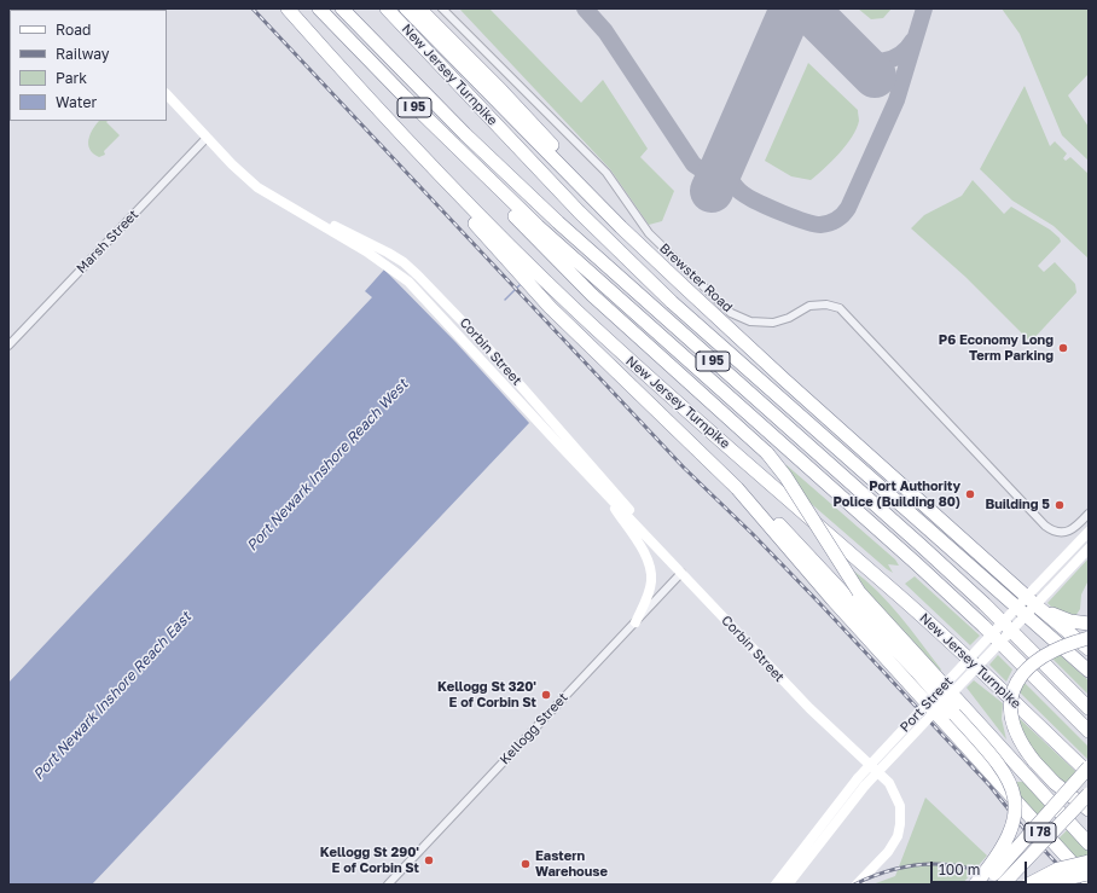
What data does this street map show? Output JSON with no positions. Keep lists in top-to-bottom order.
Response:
{
  "streets": {
    "highway": ["New Jersey Turnpike", "I 95", "I 78"],
    "main road": ["Corbin Street", "Port Street"],
    "street": ["Marsh Street", "Brewster Road", "Kellogg Street"]
  },
  "crossings": [
    ["Marsh Street", "Corbin Street"],
    ["Corbin Street", "Kellogg Street"]
  ],
  "water": ["Port Newark Inshore Reach West", "Port Newark Inshore Reach East"],
  "places": [
    "P6 Economy Long Term Parking",
    "Port Authority Police (Building 80)",
    "Building 5",
    "Kellogg St 320' E of Corbin St",
    "Kellogg St 290' E of Corbin St",
    "Eastern Warehouse"
  ],
  "legend": [
    "Road",
    "Railway",
    "Park",
    "Water"
  ],
  "scale_bar": "100 m"
}
